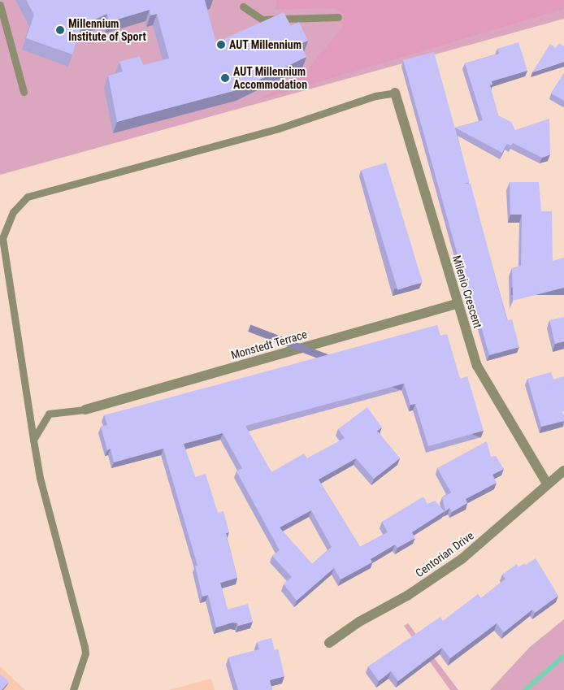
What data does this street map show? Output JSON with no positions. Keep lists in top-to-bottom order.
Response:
{
  "streets": {
    "street": ["Milenio Crescent", "Monstedt Terrace", "Centorian Drive"]
  },
  "crossings": [
    ["Milenio Crescent", "Monstedt Terrace"],
    ["Milenio Crescent", "Centorian Drive"]
  ],
  "places": ["Millennium Institute of Sport", "AUT Millennium", "AUT Millennium Accommodation"]
}
